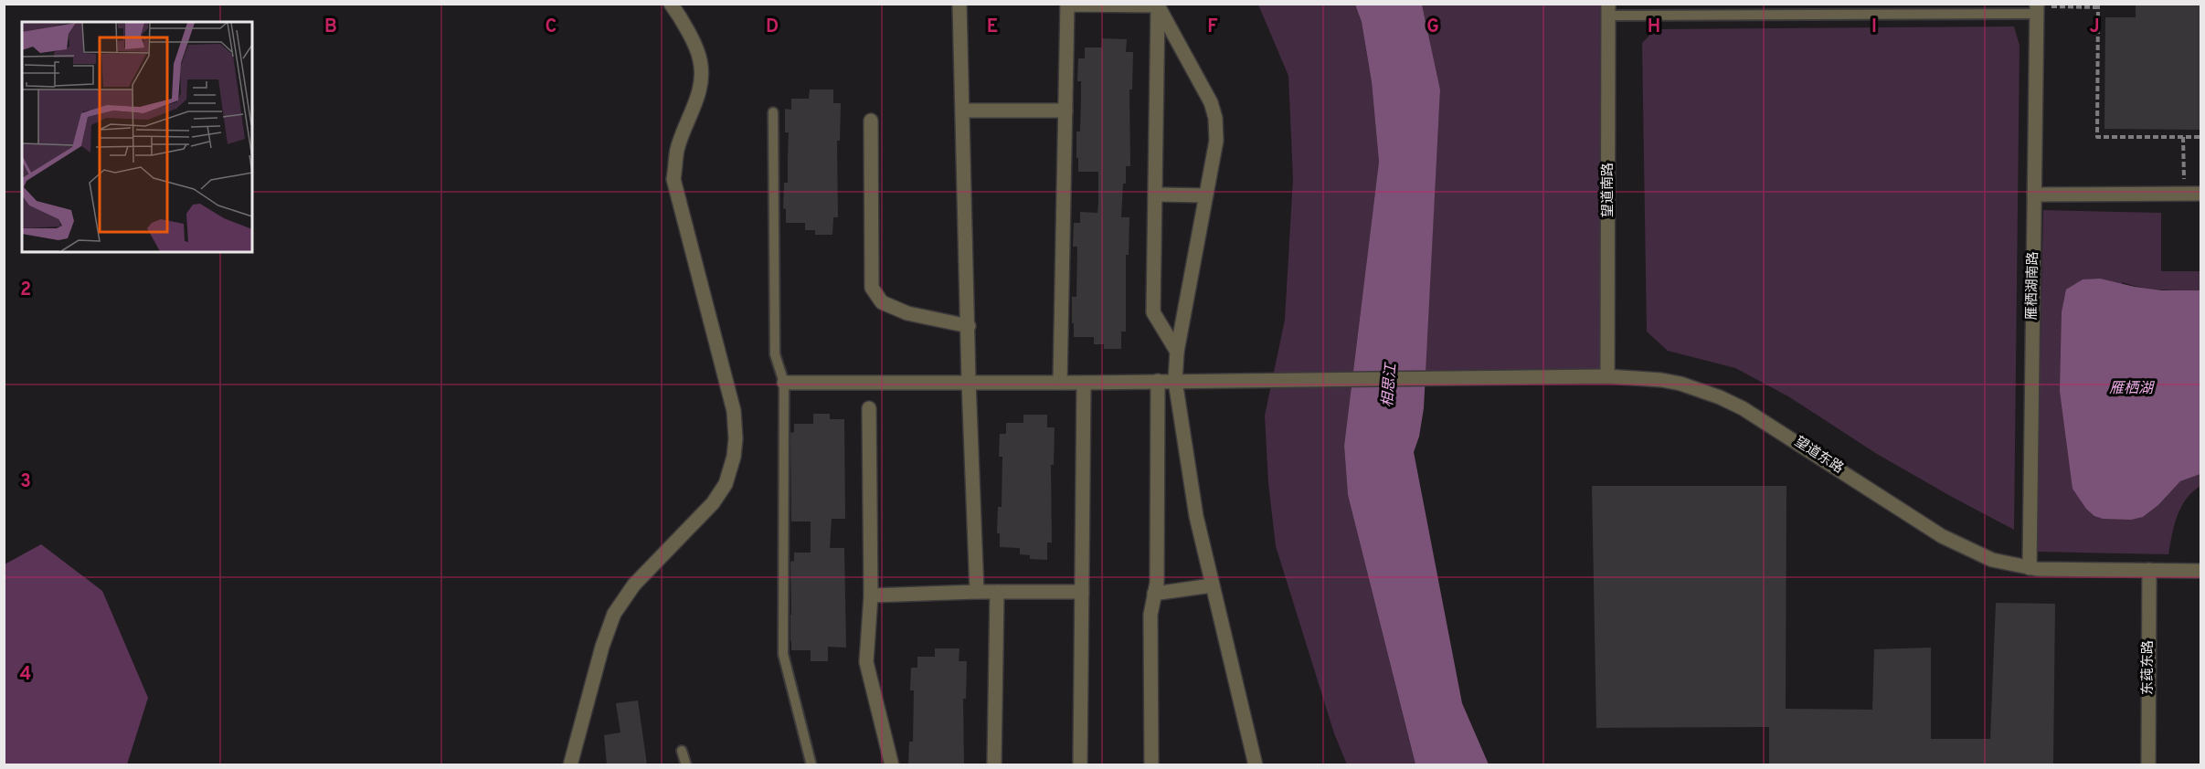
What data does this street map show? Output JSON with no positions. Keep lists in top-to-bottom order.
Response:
{
  "streets": {
    "street": [
      "望道南路",
      "雁栖湖南路",
      "望道东路",
      "东莼东路"
    ]
  },
  "crossings": [
    ["望道南路", "望道东路"],
    ["雁栖湖南路", "望道东路"],
    ["望道东路", "东莼东路"]
  ],
  "water": ["相思江", "雁栖湖"],
  "grid": {
    "columns": [
      "B",
      "C",
      "D",
      "E",
      "F",
      "G",
      "H",
      "I",
      "J"
    ],
    "rows": ["2", "3", "4"]
  }
}
